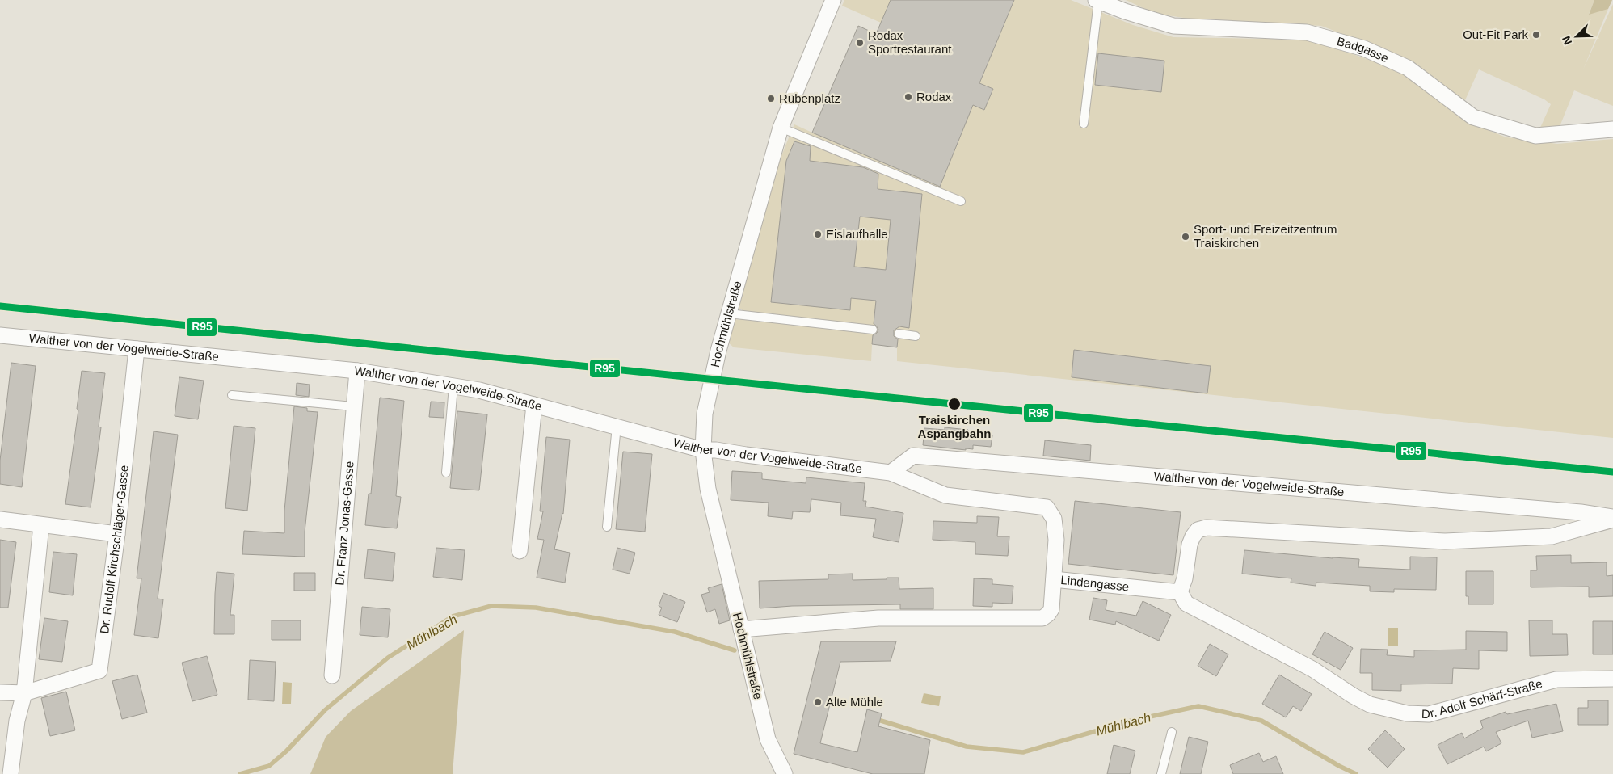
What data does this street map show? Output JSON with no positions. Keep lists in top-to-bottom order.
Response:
{
  "streets": {
    "street": [
      "Badgasse",
      "Hochmühlstraße",
      "Walther von der Vogelweide-Straße",
      "Dr. Franz Jonas-Gasse",
      "Dr. Rudolf Kirchschläger-Gasse",
      "Lindengasse",
      "Dr. Adolf Schärf-Straße"
    ]
  },
  "crossings": [
    ["Hochmühlstraße", "Walther von der Vogelweide-Straße"],
    ["Hochmühlstraße", "Lindengasse"],
    ["Walther von der Vogelweide-Straße", "Dr. Franz Jonas-Gasse"],
    ["Walther von der Vogelweide-Straße", "Dr. Rudolf Kirchschläger-Gasse"],
    ["Walther von der Vogelweide-Straße", "Lindengasse"],
    ["Walther von der Vogelweide-Straße", "Dr. Adolf Schärf-Straße"],
    ["Lindengasse", "Dr. Adolf Schärf-Straße"]
  ],
  "water": ["Mühlbach"],
  "places": [
    "Out-Fit Park",
    "Rodax Sportrestaurant",
    "Rodax",
    "Rübenplatz",
    "Eislaufhalle",
    "Sport- und Freizeitzentrum Traiskirchen",
    "Traiskirchen Aspangbahn",
    "Alte Mühle"
  ],
  "lines": ["transit line R95"],
  "north": "bottom left"
}
